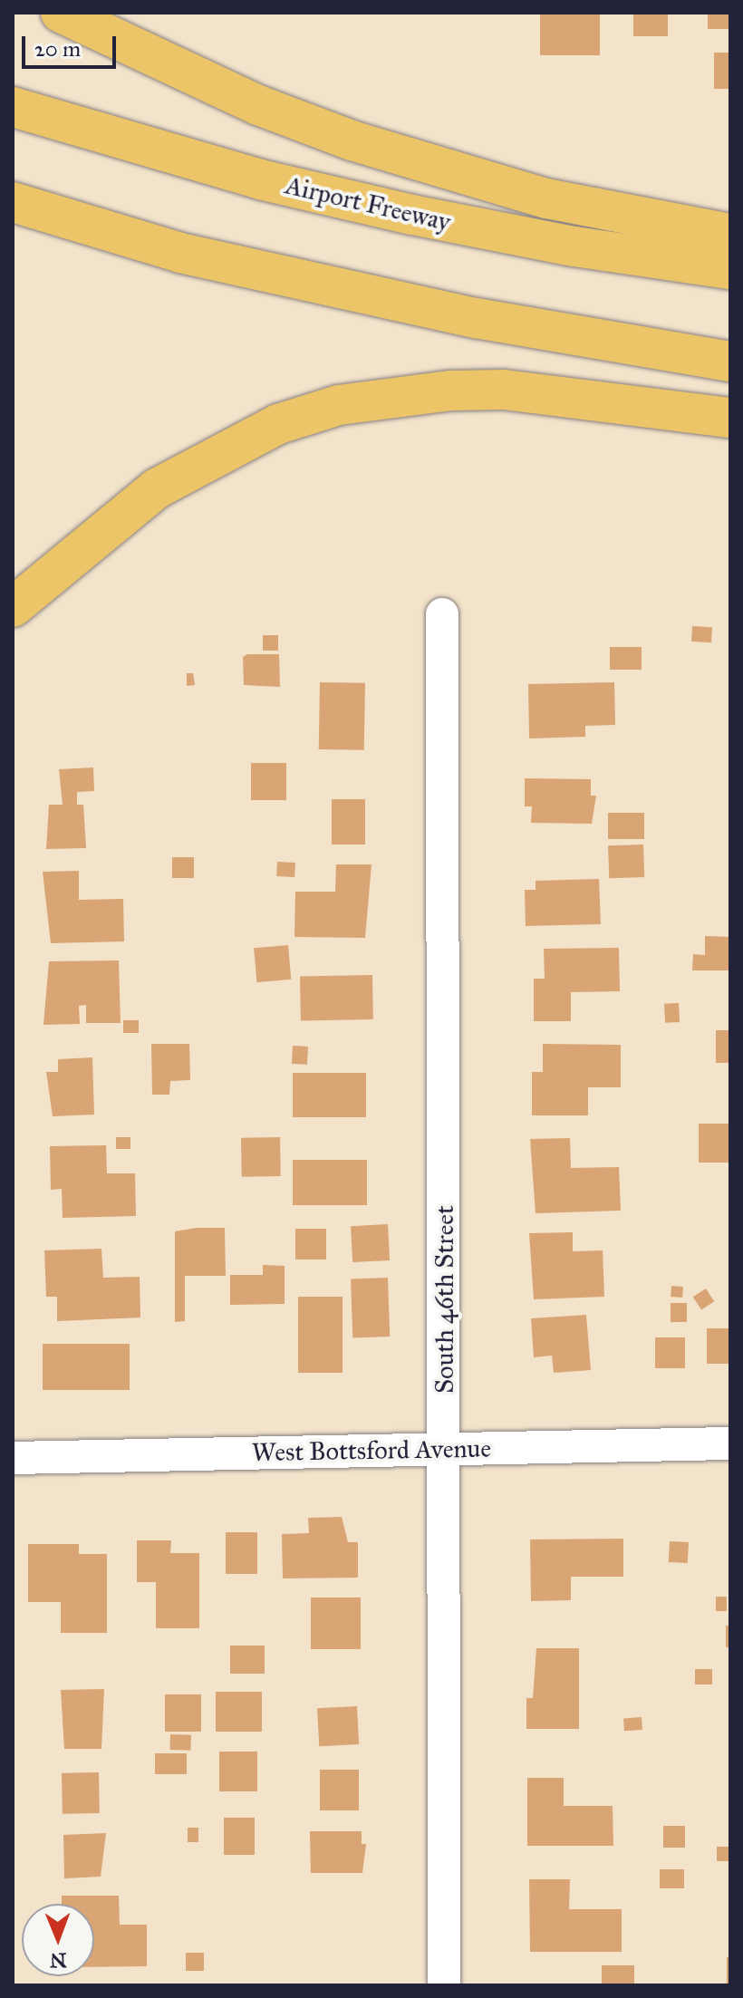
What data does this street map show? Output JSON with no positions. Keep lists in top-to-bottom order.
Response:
{
  "streets": {
    "highway": ["Airport Freeway"],
    "street": ["South 46th Street", "West Bottsford Avenue"]
  },
  "crossings": [
    ["South 46th Street", "West Bottsford Avenue"]
  ],
  "scale_bar": "20 m",
  "north": "bottom"
}
